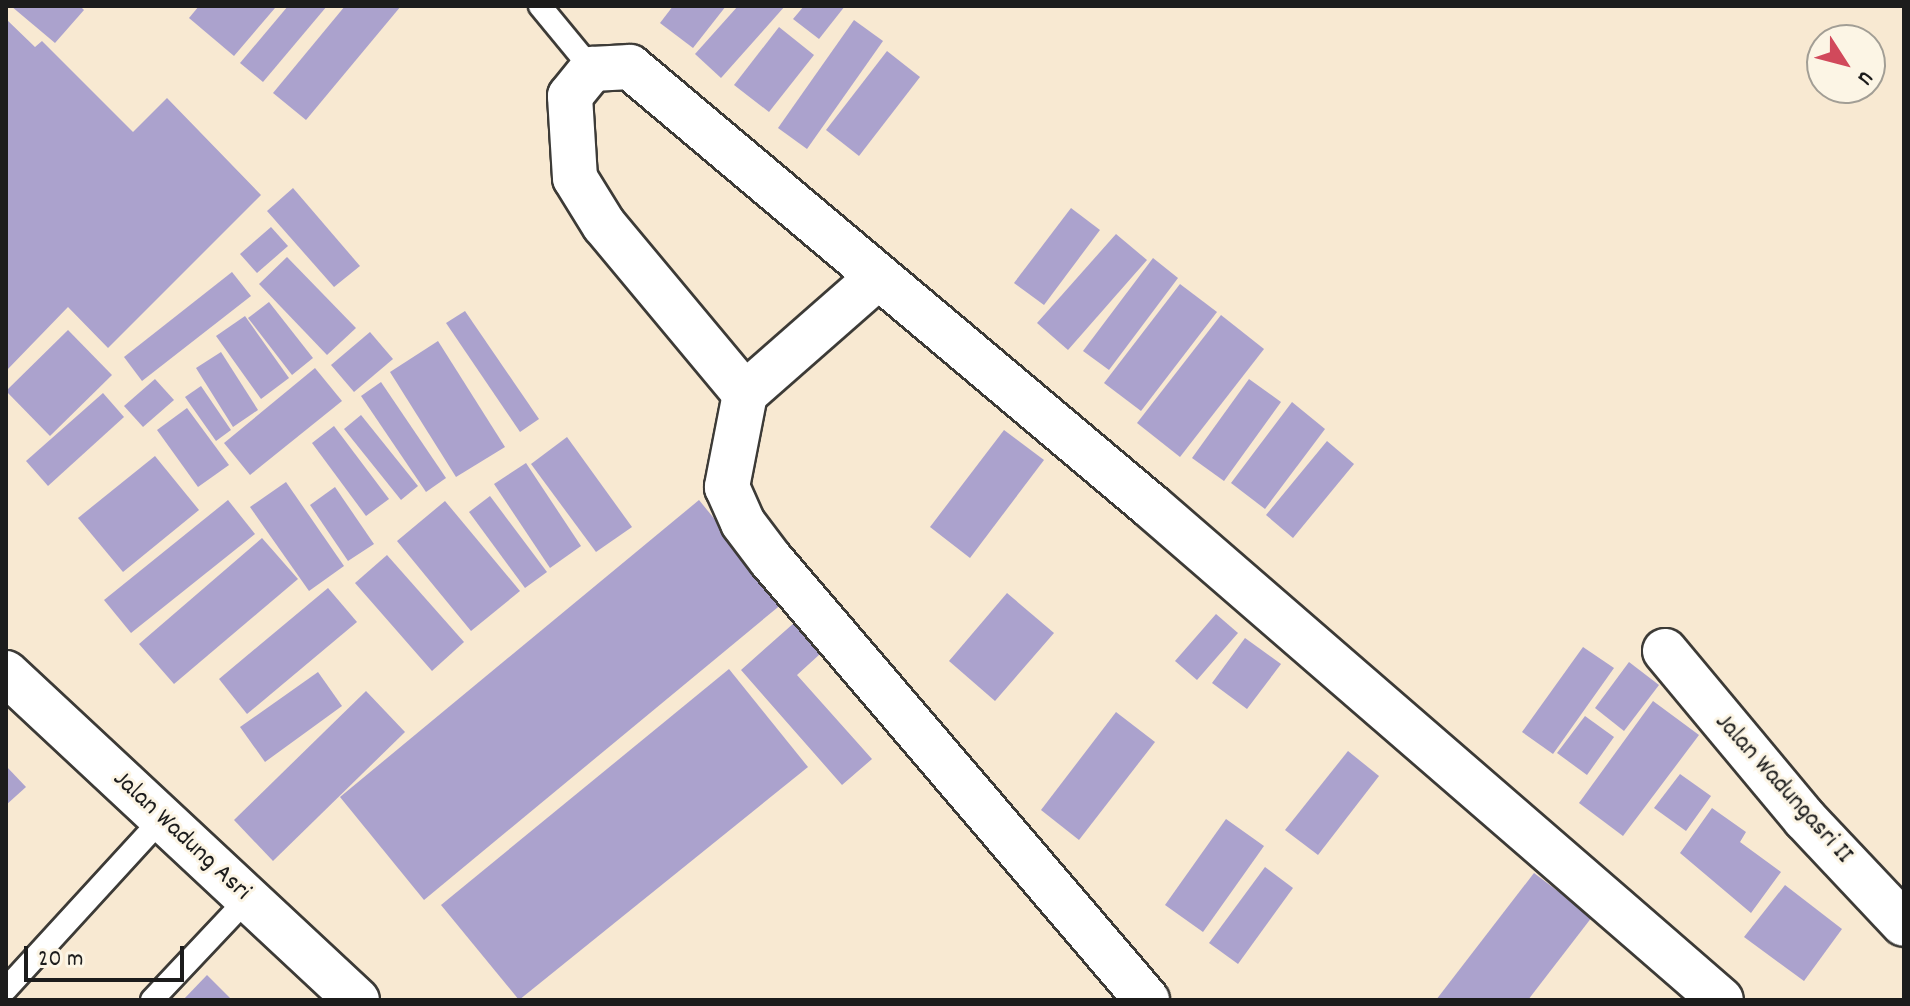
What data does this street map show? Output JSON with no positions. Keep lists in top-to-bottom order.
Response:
{
  "streets": {
    "street": ["Jalan Wadungasri II", "Jalan Wadung Asri"]
  },
  "scale_bar": "20 m",
  "north": "bottom right"
}
